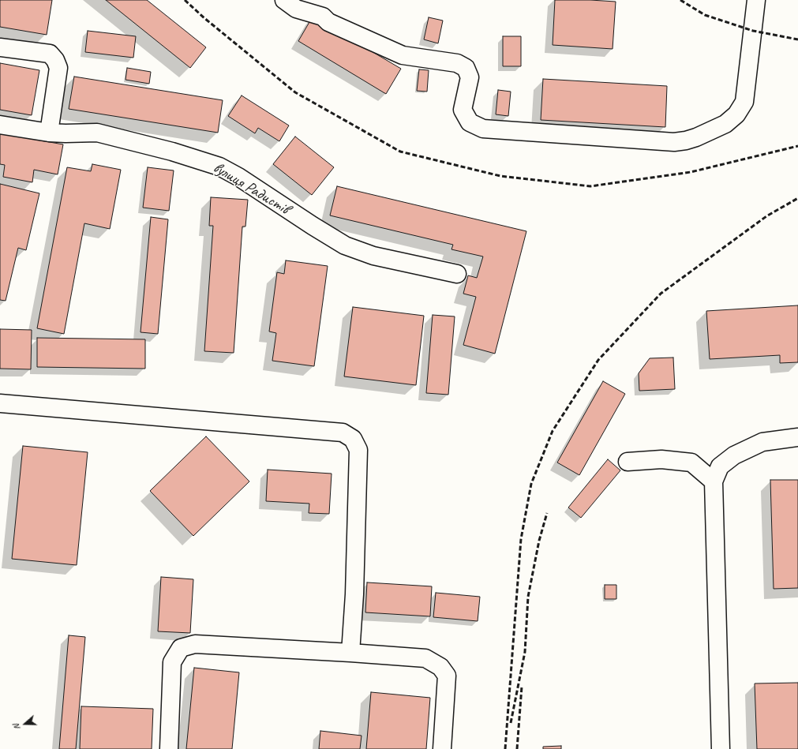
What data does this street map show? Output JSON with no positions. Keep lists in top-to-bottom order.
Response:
{
  "streets": {
    "street": ["вулиця Радистів"]
  },
  "north": "left"
}
